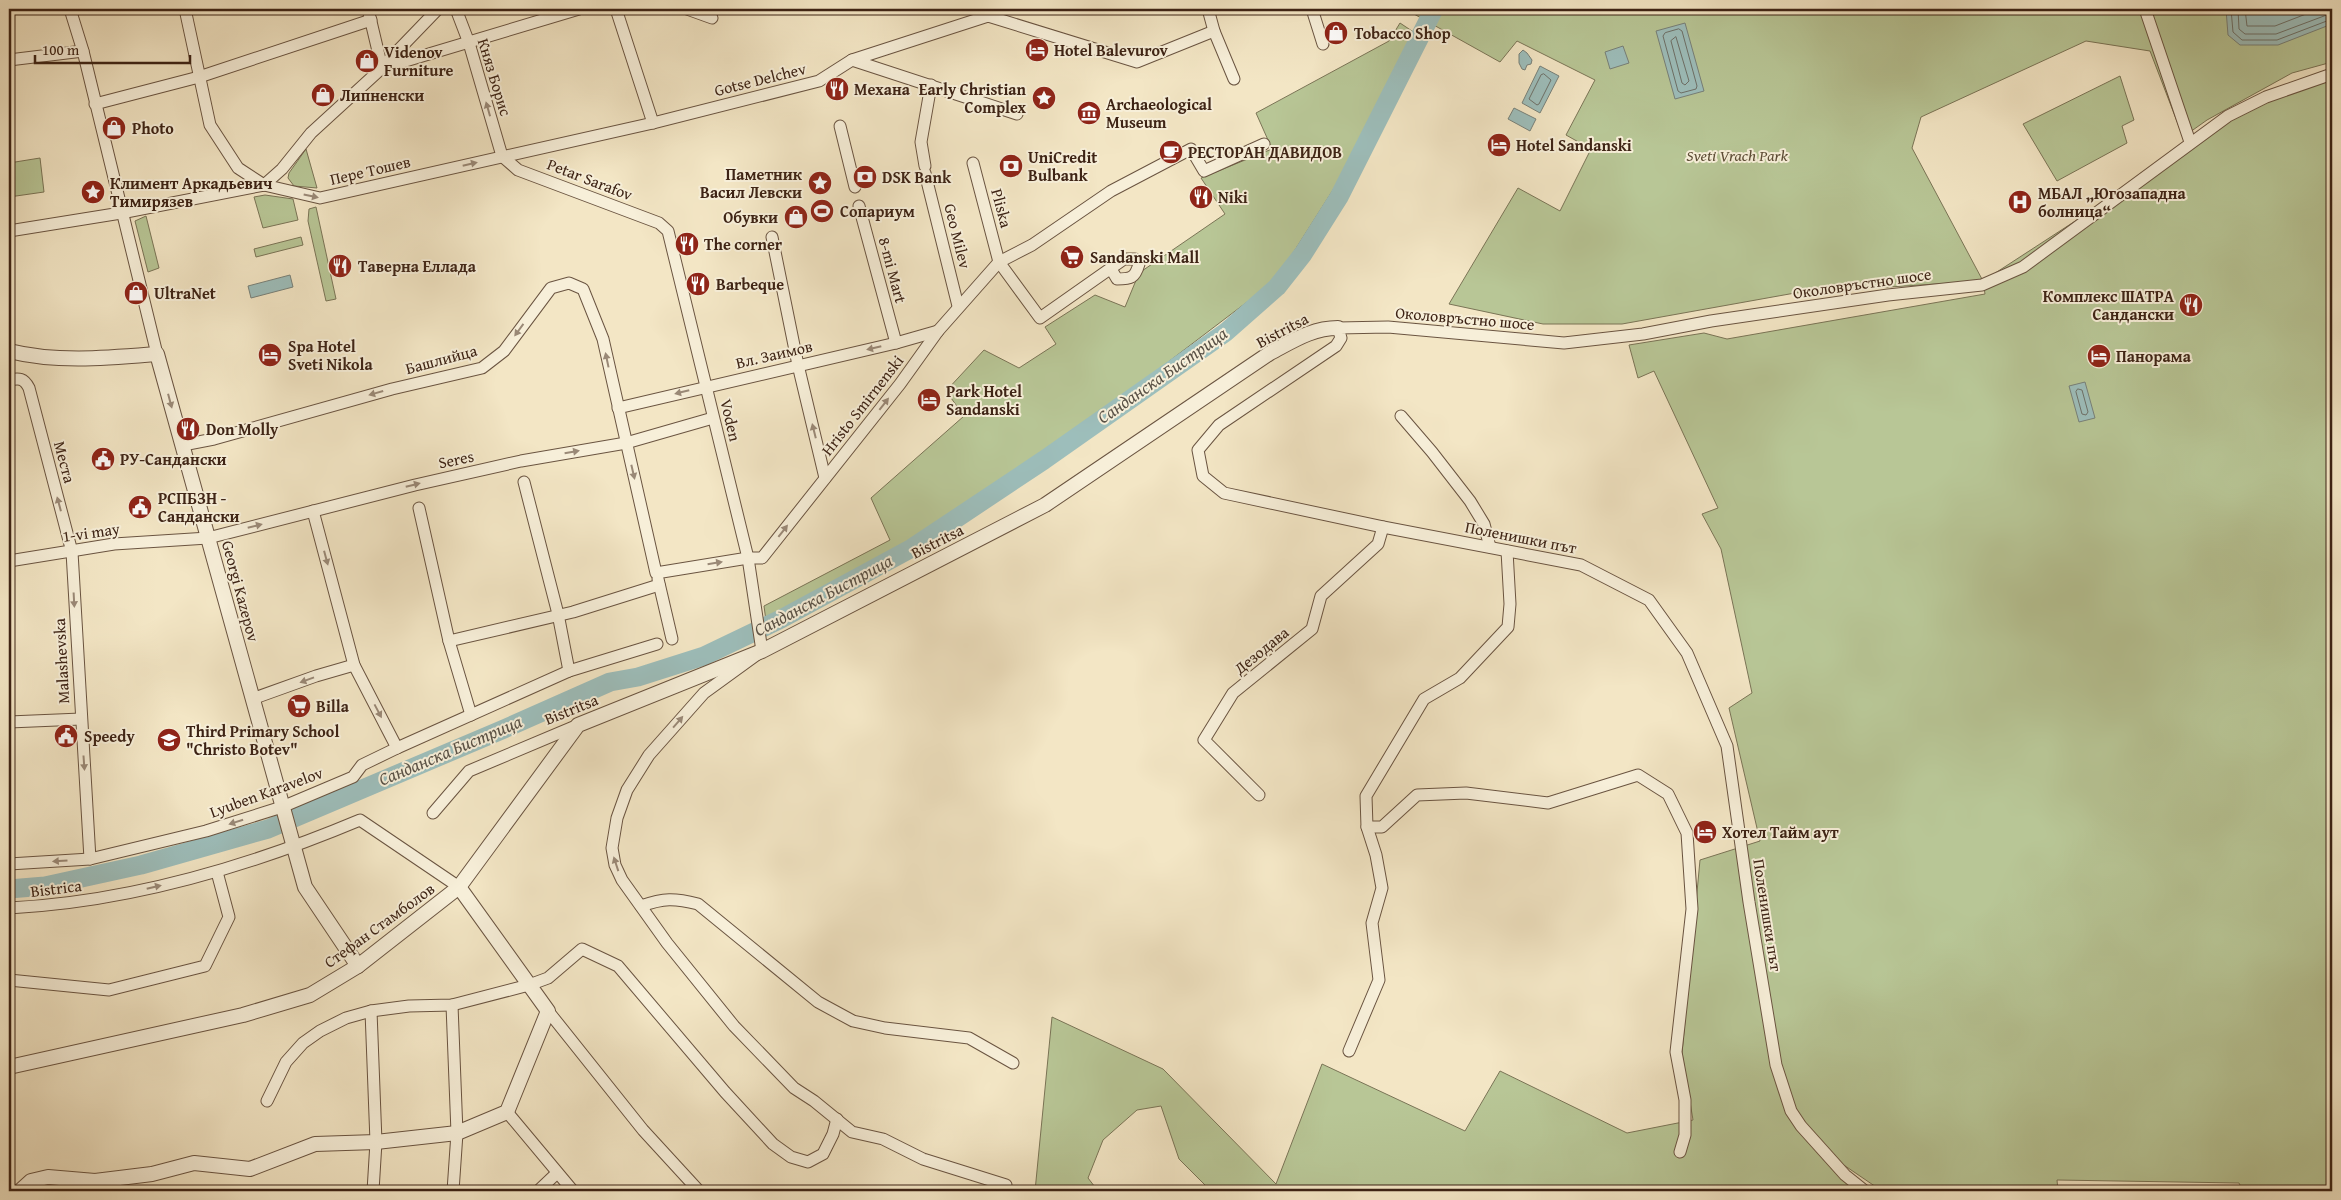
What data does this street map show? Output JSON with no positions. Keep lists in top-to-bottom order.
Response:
{
  "streets": {
    "street": [
      "Княз Борис",
      "Gotse Delchev",
      "Пере Тошев",
      "Petar Sarafov",
      "Pliska",
      "Geo Milev",
      "8-mi Mart",
      "Околовръстно шосе",
      "Bistritsa",
      "Вл. Заимов",
      "Башлийца",
      "Hristo Smirnenski",
      "Voden",
      "Seres",
      "Места",
      "1-vi may",
      "Поленишки път",
      "Georgi Kazepov",
      "Дезодава",
      "Malashevska",
      "Lyuben Karavelov",
      "Bistrica",
      "Стефан Стамболов"
    ]
  },
  "crossings": [
    ["Княз Борис", "Gotse Delchev"],
    ["Княз Борис", "Пере Тошев"],
    ["Княз Борис", "Petar Sarafov"],
    ["Gotse Delchev", "Пере Тошев"],
    ["Gotse Delchev", "Petar Sarafov"],
    ["Пере Тошев", "Petar Sarafov"],
    ["Пере Тошев", "Georgi Kazepov"],
    ["Petar Sarafov", "Voden"],
    ["Pliska", "Hristo Smirnenski"],
    ["Geo Milev", "Hristo Smirnenski"],
    ["8-mi Mart", "Вл. Заимов"],
    ["Околовръстно шосе", "Bistritsa"],
    ["Околовръстно шосе", "Поленишки път"],
    ["Bistritsa", "Voden"],
    ["Bistritsa", "Поленишки път"],
    ["Bistritsa", "Стефан Стамболов"],
    ["Вл. Заимов", "Башлийца"],
    ["Вл. Заимов", "Hristo Smirnenski"],
    ["Вл. Заимов", "Voden"],
    ["Башлийца", "Seres"],
    ["Башлийца", "Georgi Kazepov"],
    ["Hristo Smirnenski", "Voden"],
    ["Voden", "Seres"],
    ["Seres", "1-vi may"],
    ["Seres", "Georgi Kazepov"],
    ["Места", "1-vi may"],
    ["Места", "Malashevska"],
    ["1-vi may", "Georgi Kazepov"],
    ["1-vi may", "Malashevska"],
    ["Поленишки път", "Дезодава"],
    ["Georgi Kazepov", "Lyuben Karavelov"],
    ["Georgi Kazepov", "Bistrica"],
    ["Georgi Kazepov", "Стефан Стамболов"],
    ["Malashevska", "Lyuben Karavelov"],
    ["Bistrica", "Стефан Стамболов"]
  ],
  "one_way": [
    "Княз Борис",
    "Пере Тошев",
    "Вл. Заимов",
    "Hristo Smirnenski",
    "Seres",
    "Места",
    "Malashevska",
    "Lyuben Karavelov",
    "Bistrica"
  ],
  "water": ["Санданска Бистрица"],
  "parks": ["Sveti Vrach Park"],
  "places": {
    "shop": [
      "Tobacco Shop",
      "Videnov Furniture",
      "Липненски",
      "Photo",
      "Обувки",
      "UltraNet"
    ],
    "hotel": [
      "Hotel Balevurov",
      "Hotel Sandanski",
      "Spa Hotel Sveti Nikola",
      "Панорама",
      "Park Hotel Sandanski",
      "Хотел Тайм аут"
    ],
    "restaurant": [
      "Механа",
      "Niki",
      "The corner",
      "Таверна Еллада",
      "Barbeque",
      "Комплекс ШАТРА Сандански",
      "Don Molly"
    ],
    "place": ["Early Christian Complex", "Паметник Васил Левски", "Климент Аркадьевич Тимирязев"],
    "museum": ["Archaeological Museum"],
    "cafe": ["РЕСТОРАН ДАВИДОВ"],
    "bank": ["UniCredit Bulbank", "DSK Bank"],
    "hospital": ["МБАЛ „Югозападна болница“"],
    "sports": ["Сопариум"],
    "supermarket": ["Sandanski Mall", "Billa"],
    "public building": ["РУ-Сандански", "РСПБЗН - Сандански", "Speedy"],
    "school or university": ["Third Primary School \"Christo Botev\""]
  },
  "scale_bar": "100 m"
}
